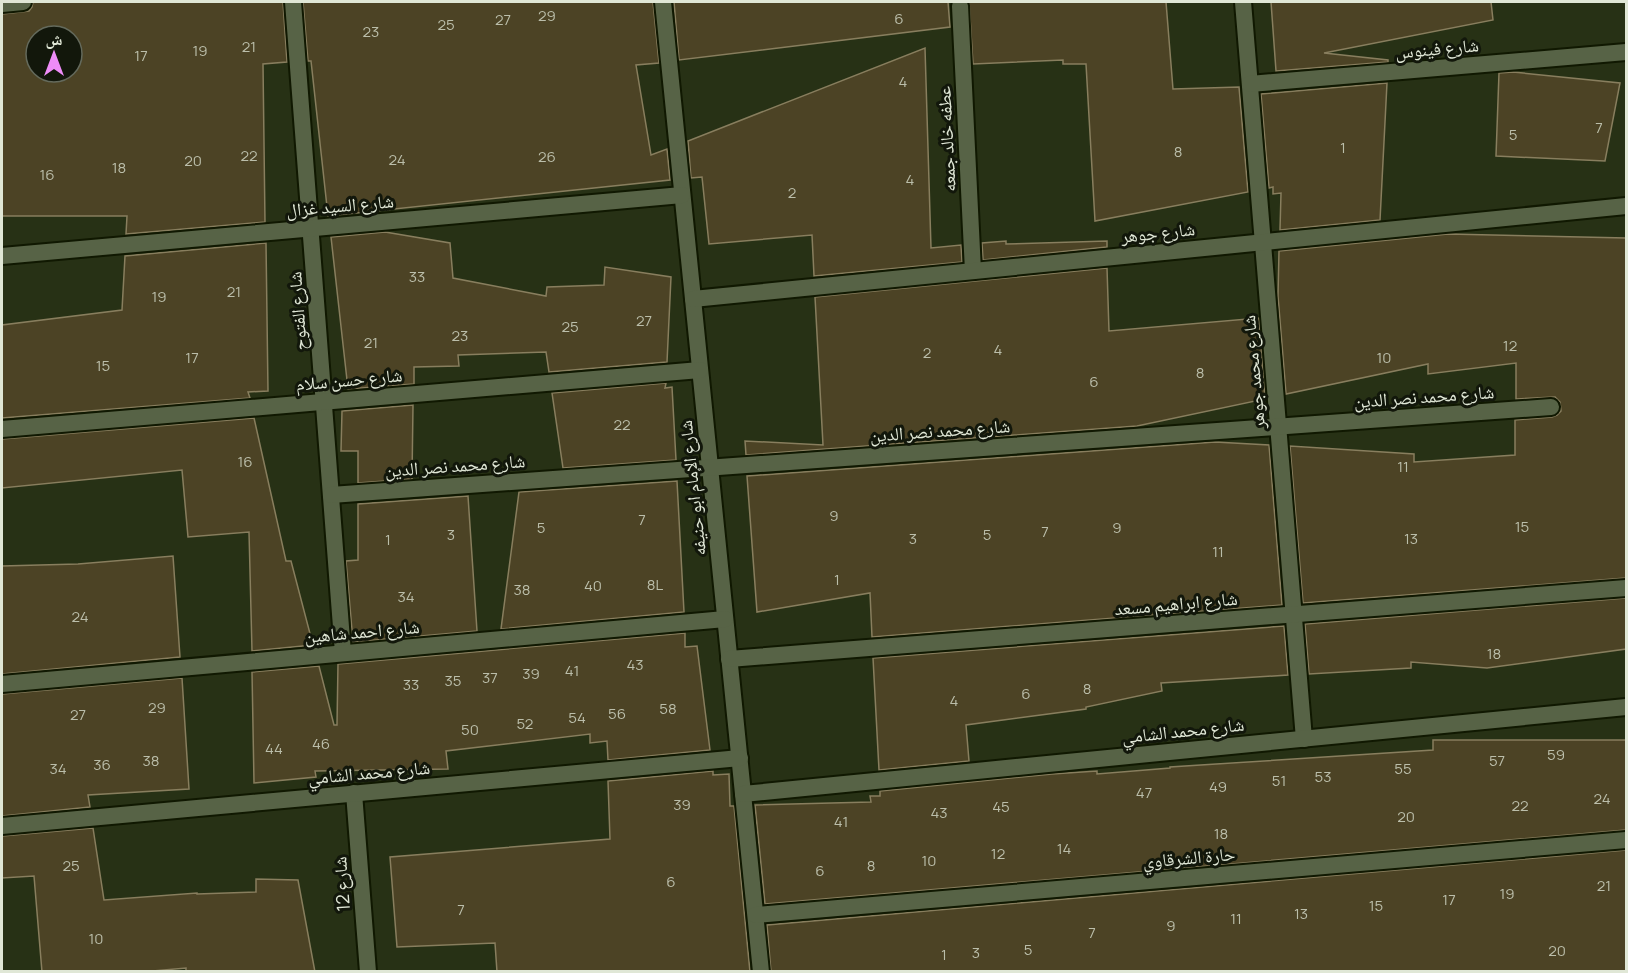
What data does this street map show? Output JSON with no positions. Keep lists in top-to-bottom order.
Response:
{
  "streets": {
    "street": [
      "شارع فينوس",
      "عطفه خالد جمعه",
      "شارع السيد غزال",
      "شارع جوهر",
      "شارع الفتوح",
      "شارع محمد جوهر",
      "شارع حسن سلام",
      "شارع محمد نصر الدين",
      "شارع الإمام ابو حنيفه",
      "شارع ابراهيم مسعد",
      "شارع احمد شاهين",
      "شارع محمد الشامي",
      "حارة الشرقاوي",
      "شارع 12"
    ]
  },
  "crossings": [
    ["شارع فينوس", "شارع محمد جوهر"],
    ["عطفه خالد جمعه", "شارع جوهر"],
    ["شارع السيد غزال", "شارع الفتوح"],
    ["شارع السيد غزال", "شارع الإمام ابو حنيفه"],
    ["شارع جوهر", "شارع محمد جوهر"],
    ["شارع جوهر", "شارع الإمام ابو حنيفه"],
    ["شارع الفتوح", "شارع حسن سلام"],
    ["شارع الفتوح", "شارع محمد نصر الدين"],
    ["شارع الفتوح", "شارع احمد شاهين"],
    ["شارع محمد جوهر", "شارع محمد نصر الدين"],
    ["شارع محمد جوهر", "شارع ابراهيم مسعد"],
    ["شارع محمد جوهر", "شارع محمد الشامي"],
    ["شارع حسن سلام", "شارع الإمام ابو حنيفه"],
    ["شارع محمد نصر الدين", "شارع الإمام ابو حنيفه"],
    ["شارع الإمام ابو حنيفه", "شارع ابراهيم مسعد"],
    ["شارع الإمام ابو حنيفه", "شارع احمد شاهين"],
    ["شارع الإمام ابو حنيفه", "شارع محمد الشامي"],
    ["شارع الإمام ابو حنيفه", "حارة الشرقاوي"],
    ["شارع محمد الشامي", "شارع 12"]
  ],
  "house_numbers": [
    "29",
    "6",
    "27",
    "25",
    "23",
    "21",
    "19",
    "17",
    "4",
    "7",
    "5",
    "1",
    "8",
    "22",
    "26",
    "24",
    "20",
    "18",
    "16",
    "4",
    "2",
    "33",
    "21",
    "19",
    "27",
    "25",
    "23",
    "21",
    "12",
    "4",
    "2",
    "17",
    "10",
    "15",
    "8",
    "6",
    "22",
    "16",
    "11",
    "9",
    "7",
    "15",
    "5",
    "9",
    "7",
    "3",
    "5",
    "3",
    "13",
    "1",
    "11",
    "1",
    "8L",
    "40",
    "38",
    "34",
    "24",
    "18",
    "43",
    "41",
    "39",
    "37",
    "35",
    "33",
    "8",
    "6",
    "4",
    "29",
    "58",
    "56",
    "27",
    "54",
    "52",
    "50",
    "46",
    "44",
    "59",
    "38",
    "57",
    "36",
    "34",
    "55",
    "53",
    "51",
    "49",
    "47",
    "24",
    "39",
    "22",
    "45",
    "43",
    "20",
    "41",
    "18",
    "14",
    "12",
    "10",
    "25",
    "8",
    "6",
    "6",
    "21",
    "19",
    "17",
    "15",
    "7",
    "13",
    "11",
    "9",
    "7",
    "10",
    "5",
    "20",
    "3",
    "1"
  ],
  "north": "top"
}
